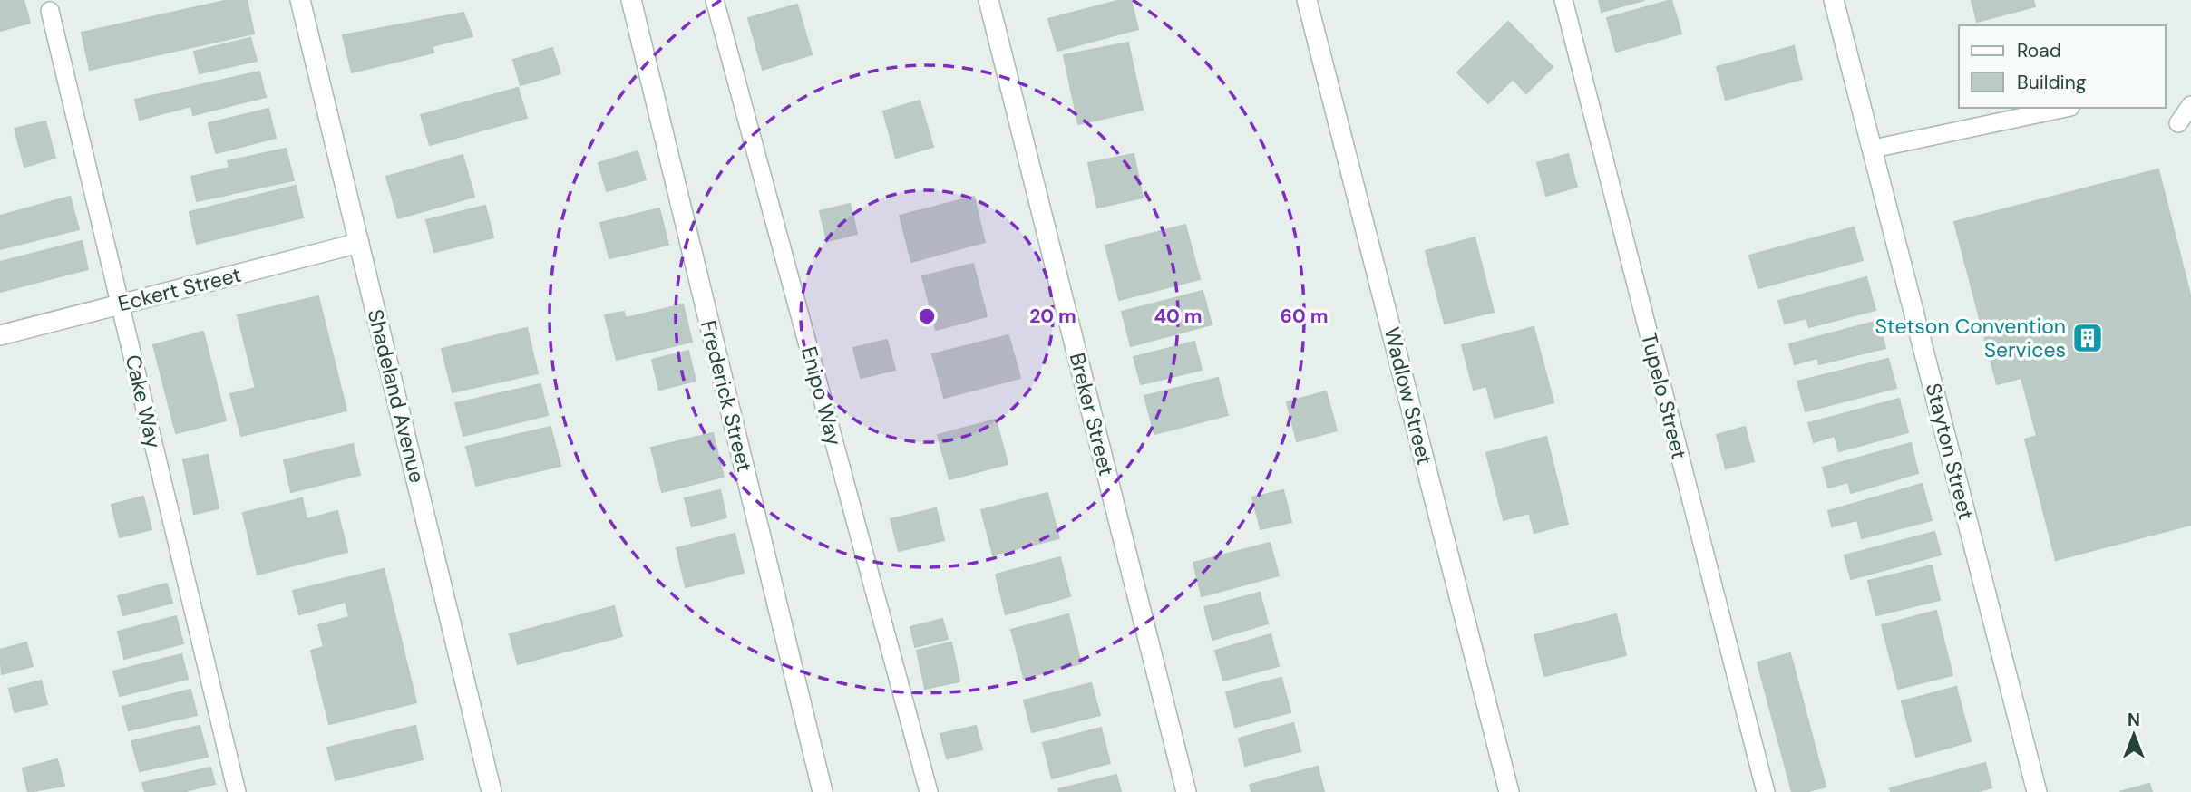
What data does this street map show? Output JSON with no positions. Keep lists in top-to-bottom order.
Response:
{
  "streets": {
    "street": [
      "Eckert Street",
      "Shadeland Avenue",
      "Frederick Street",
      "Wadlow Street",
      "Breker Street",
      "Stayton Street"
    ],
    "lane": ["Enipo Way", "Tupelo Street", "Cake Way"]
  },
  "crossings": [
    ["Eckert Street", "Shadeland Avenue"],
    ["Eckert Street", "Cake Way"]
  ],
  "places": {
    "building": ["Stetson Convention Services"]
  },
  "legend": ["Road", "Building"],
  "north": "top",
  "rings": ["20 m", "40 m", "60 m"]
}
